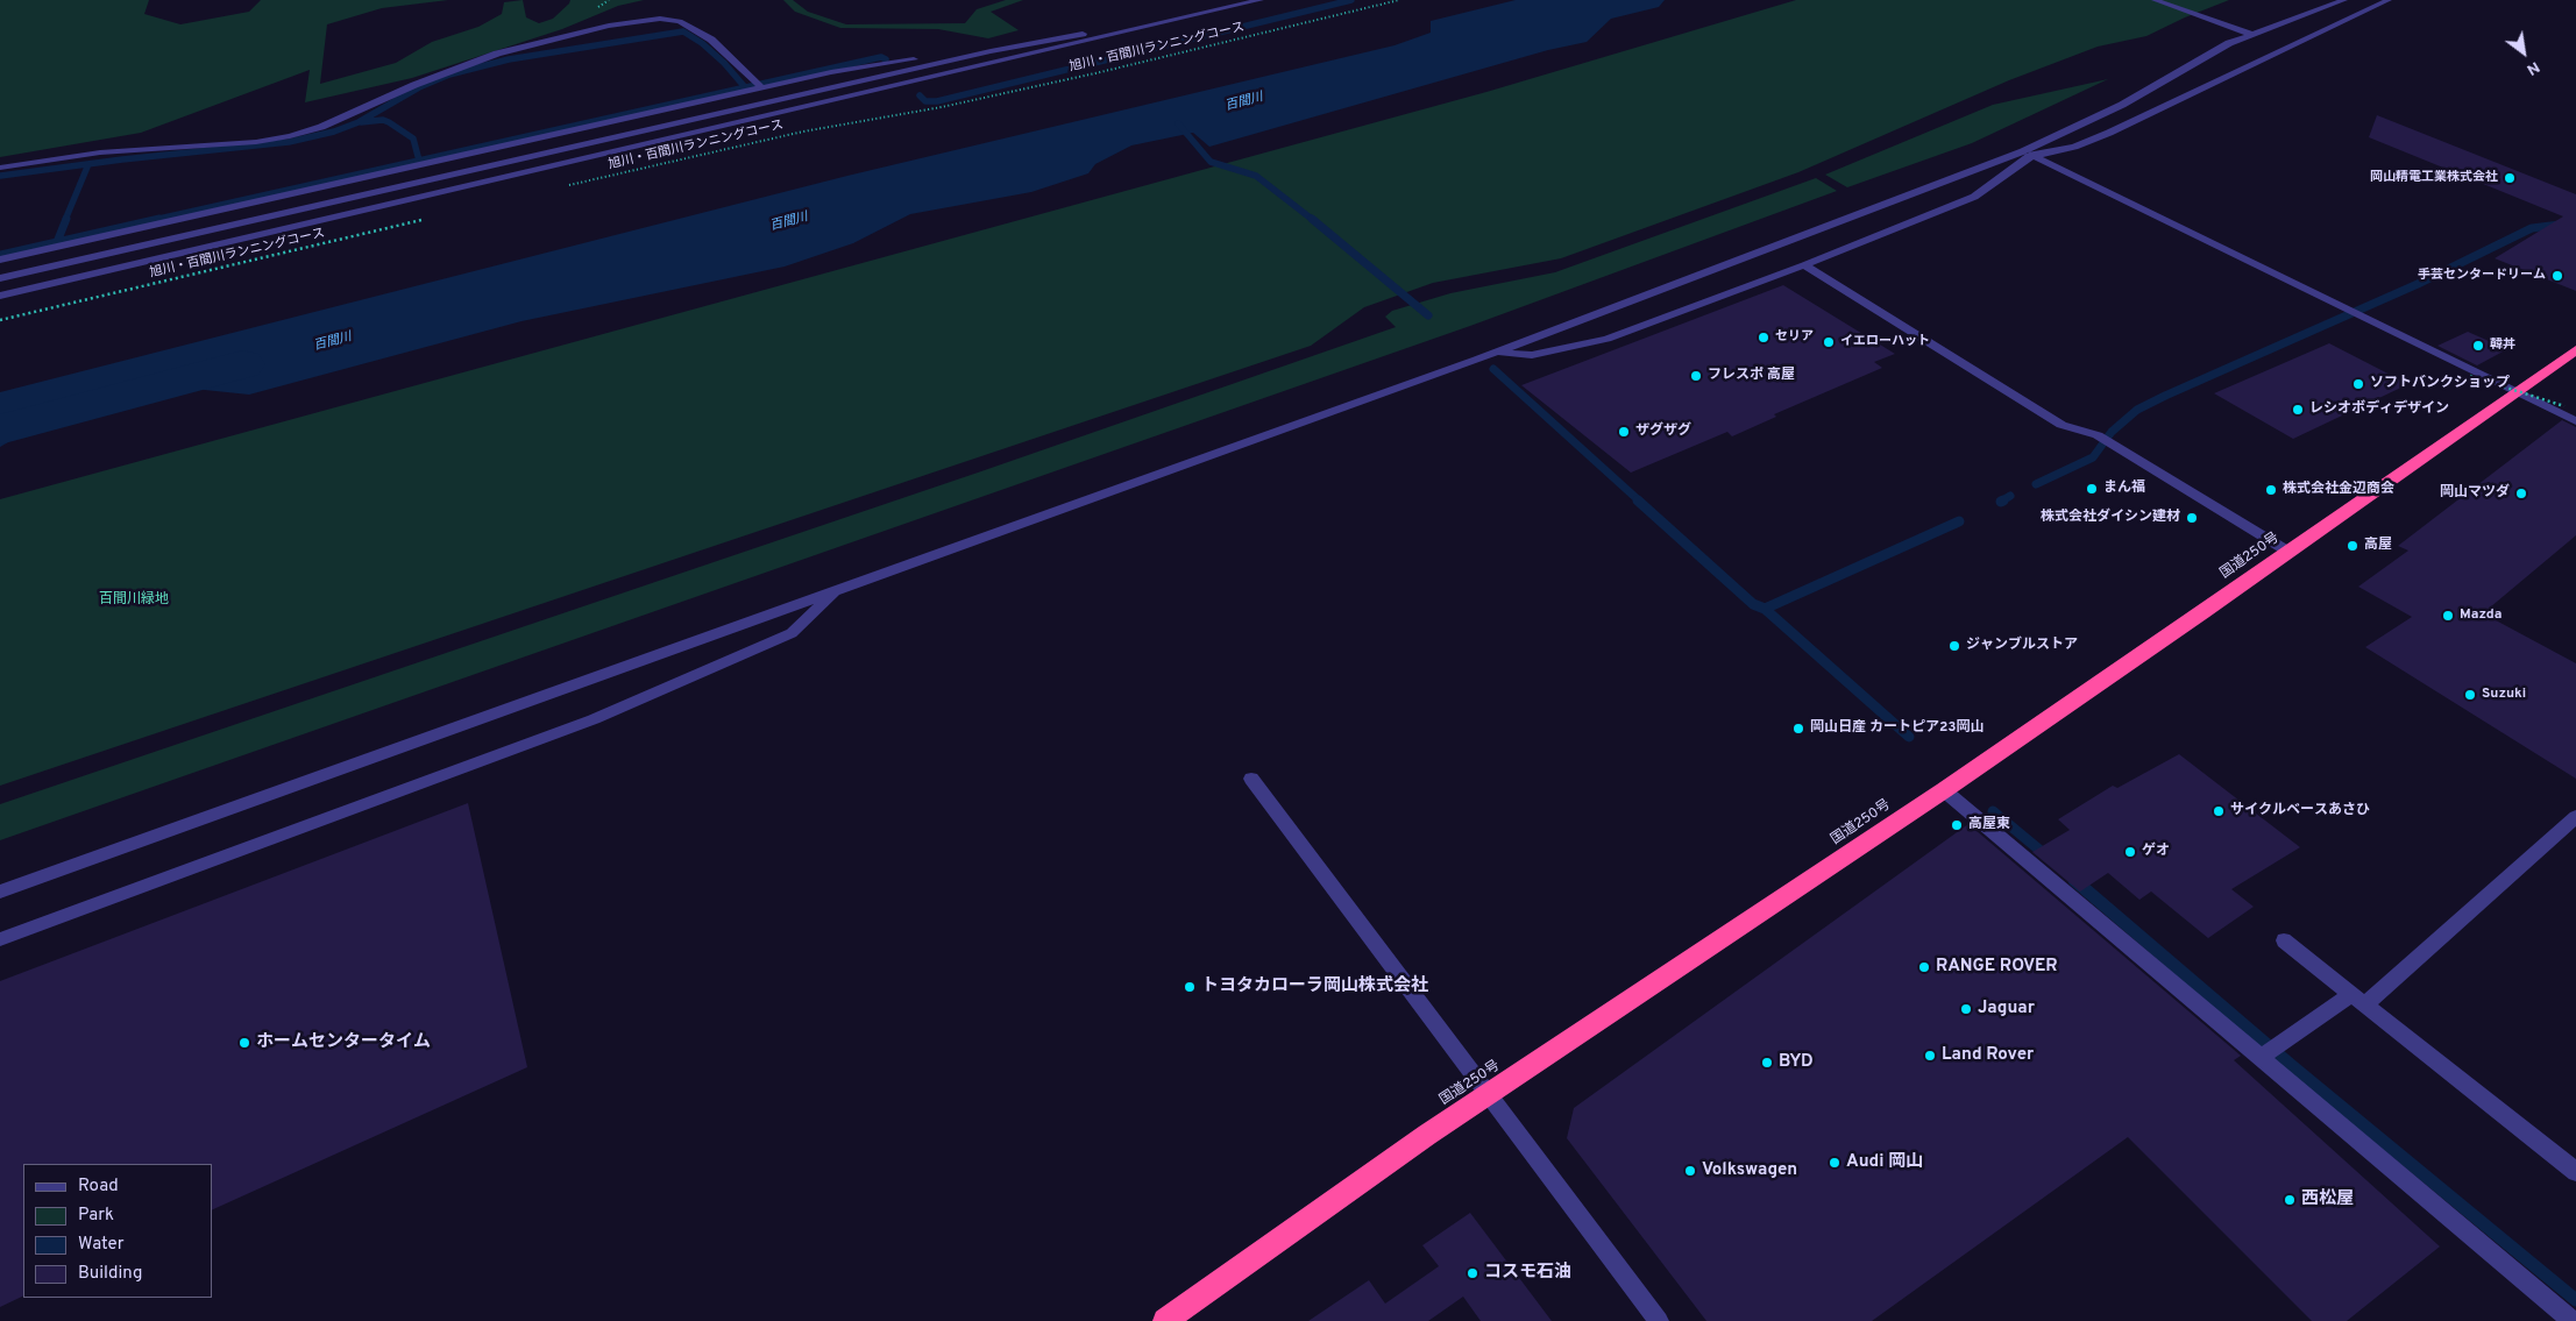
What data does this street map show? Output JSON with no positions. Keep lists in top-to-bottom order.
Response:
{
  "streets": {
    "highway": ["国道250号"],
    "path": ["旭川・百間川ランニングコース"]
  },
  "water": ["百間川"],
  "parks": ["百間川緑地"],
  "places": [
    "岡山精電工業株式会社",
    "手芸センタードリーム",
    "セリア",
    "イエローハット",
    "韓丼",
    "フレスポ 高屋",
    "ソフトバンクショップ",
    "レシオボディデザイン",
    "ザグザグ",
    "まん福",
    "株式会社金辺商会",
    "岡山マツダ",
    "株式会社ダイシン建材",
    "高屋",
    "Mazda",
    "ジャンブルストア",
    "Suzuki",
    "岡山日産 カートピア23岡山",
    "サイクルベースあさひ",
    "高屋東",
    "ゲオ",
    "RANGE ROVER",
    "トヨタカローラ岡山株式会社",
    "Jaguar",
    "ホームセンタータイム",
    "Land Rover",
    "BYD",
    "Audi 岡山",
    "Volkswagen",
    "西松屋",
    "コスモ石油"
  ],
  "legend": [
    "Road",
    "Park",
    "Water",
    "Building"
  ],
  "north": "bottom right"
}
